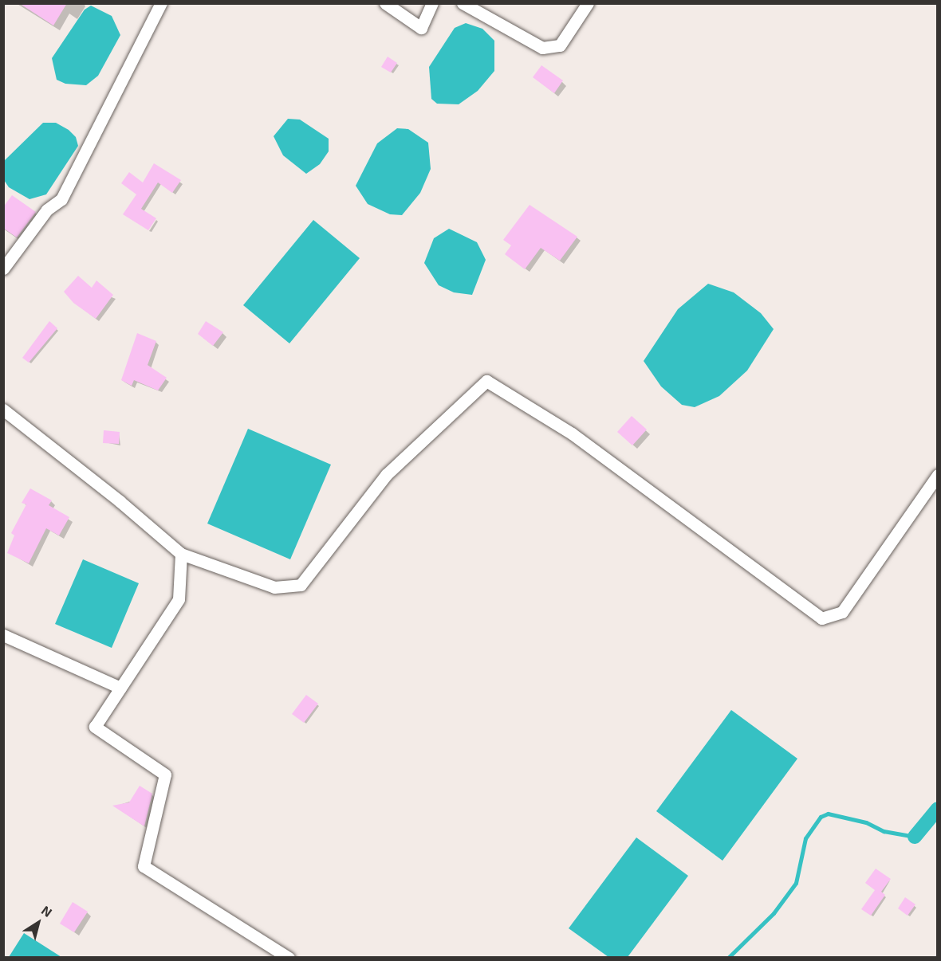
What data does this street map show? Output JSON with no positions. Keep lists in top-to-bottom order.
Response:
{
  "north": "top right"
}
